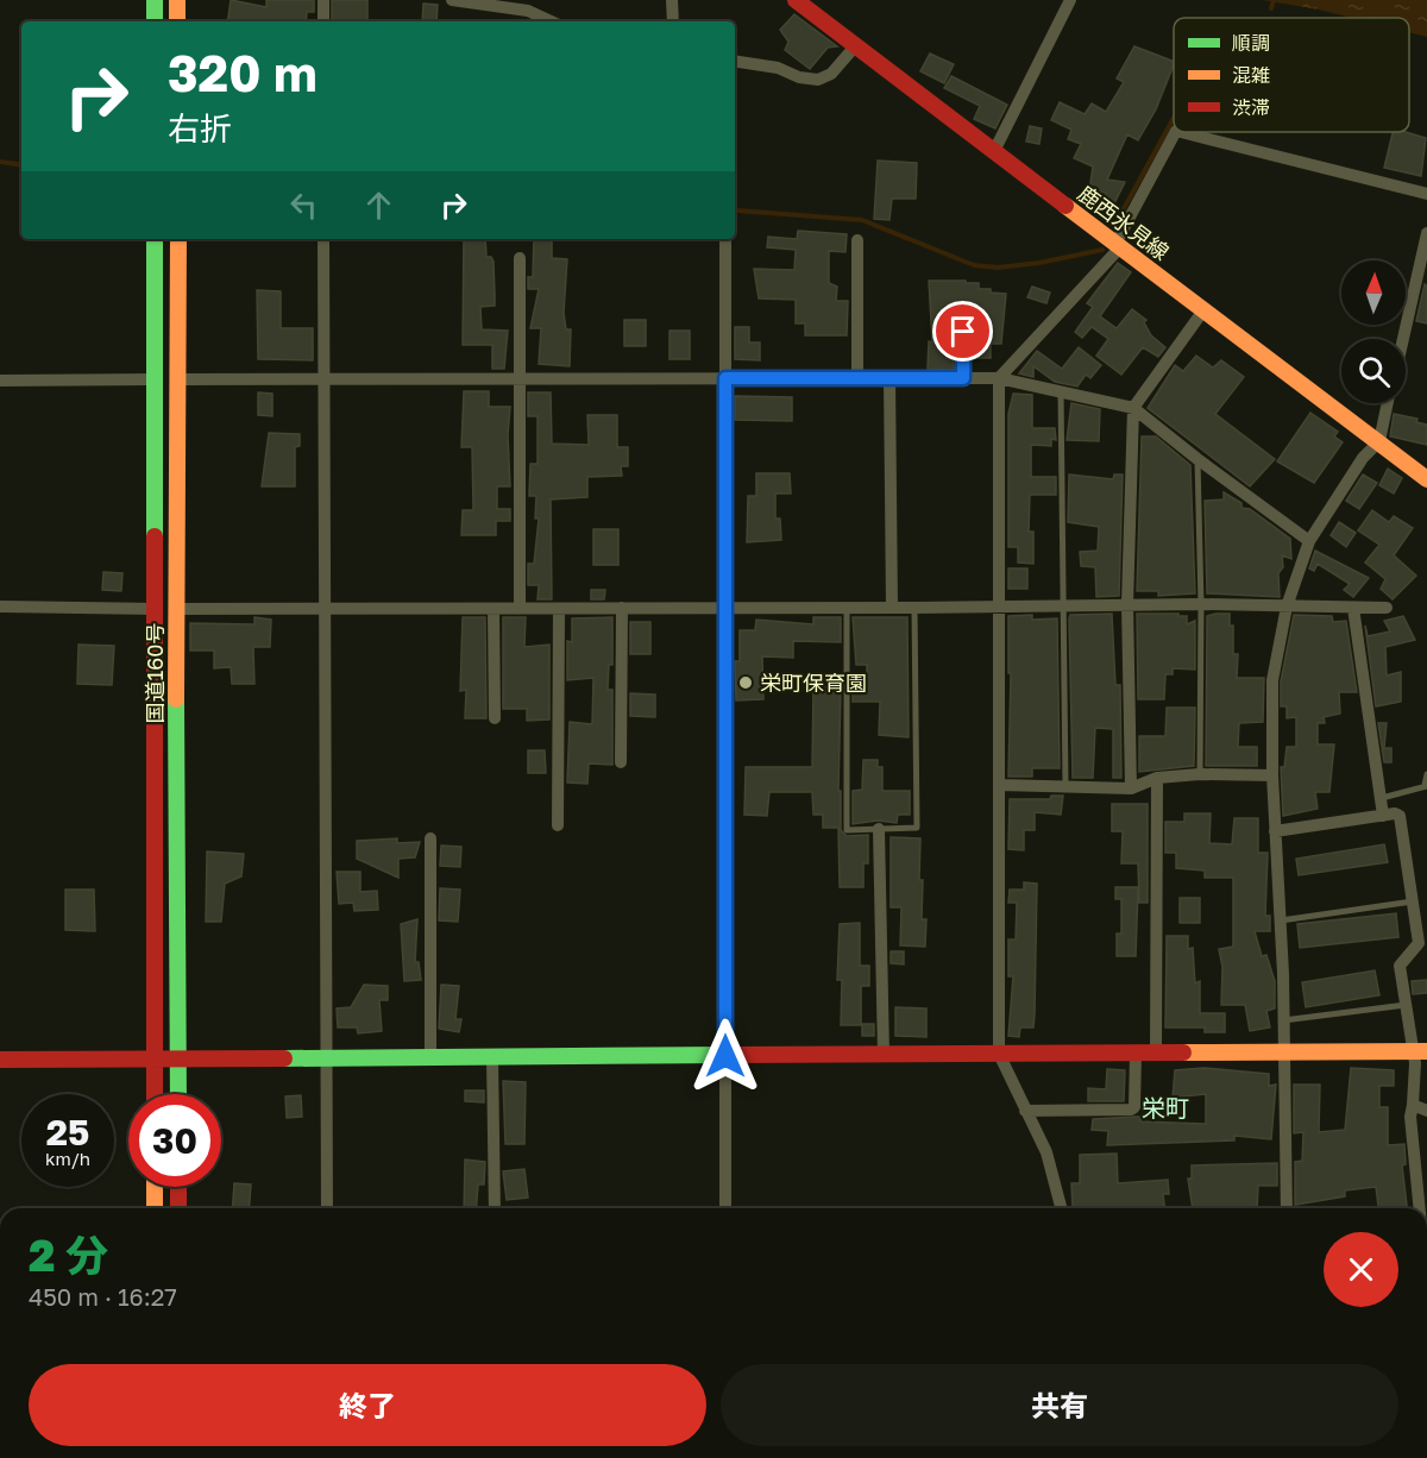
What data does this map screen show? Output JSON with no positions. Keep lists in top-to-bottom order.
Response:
{
  "streets": {
    "main road": ["鹿西氷見線", "国道160号"]
  },
  "districts": ["栄町"],
  "places": ["栄町保育園"],
  "legend": ["順調", "混雑", "渋滞"],
  "north": "top",
  "page": {
    "turn": ["320 m", "右折"],
    "speed": "25 km/h",
    "limit": "30",
    "heading": ["2 分", "450 m · 16:27"],
    "buttons": ["終了", "共有"]
  }
}
